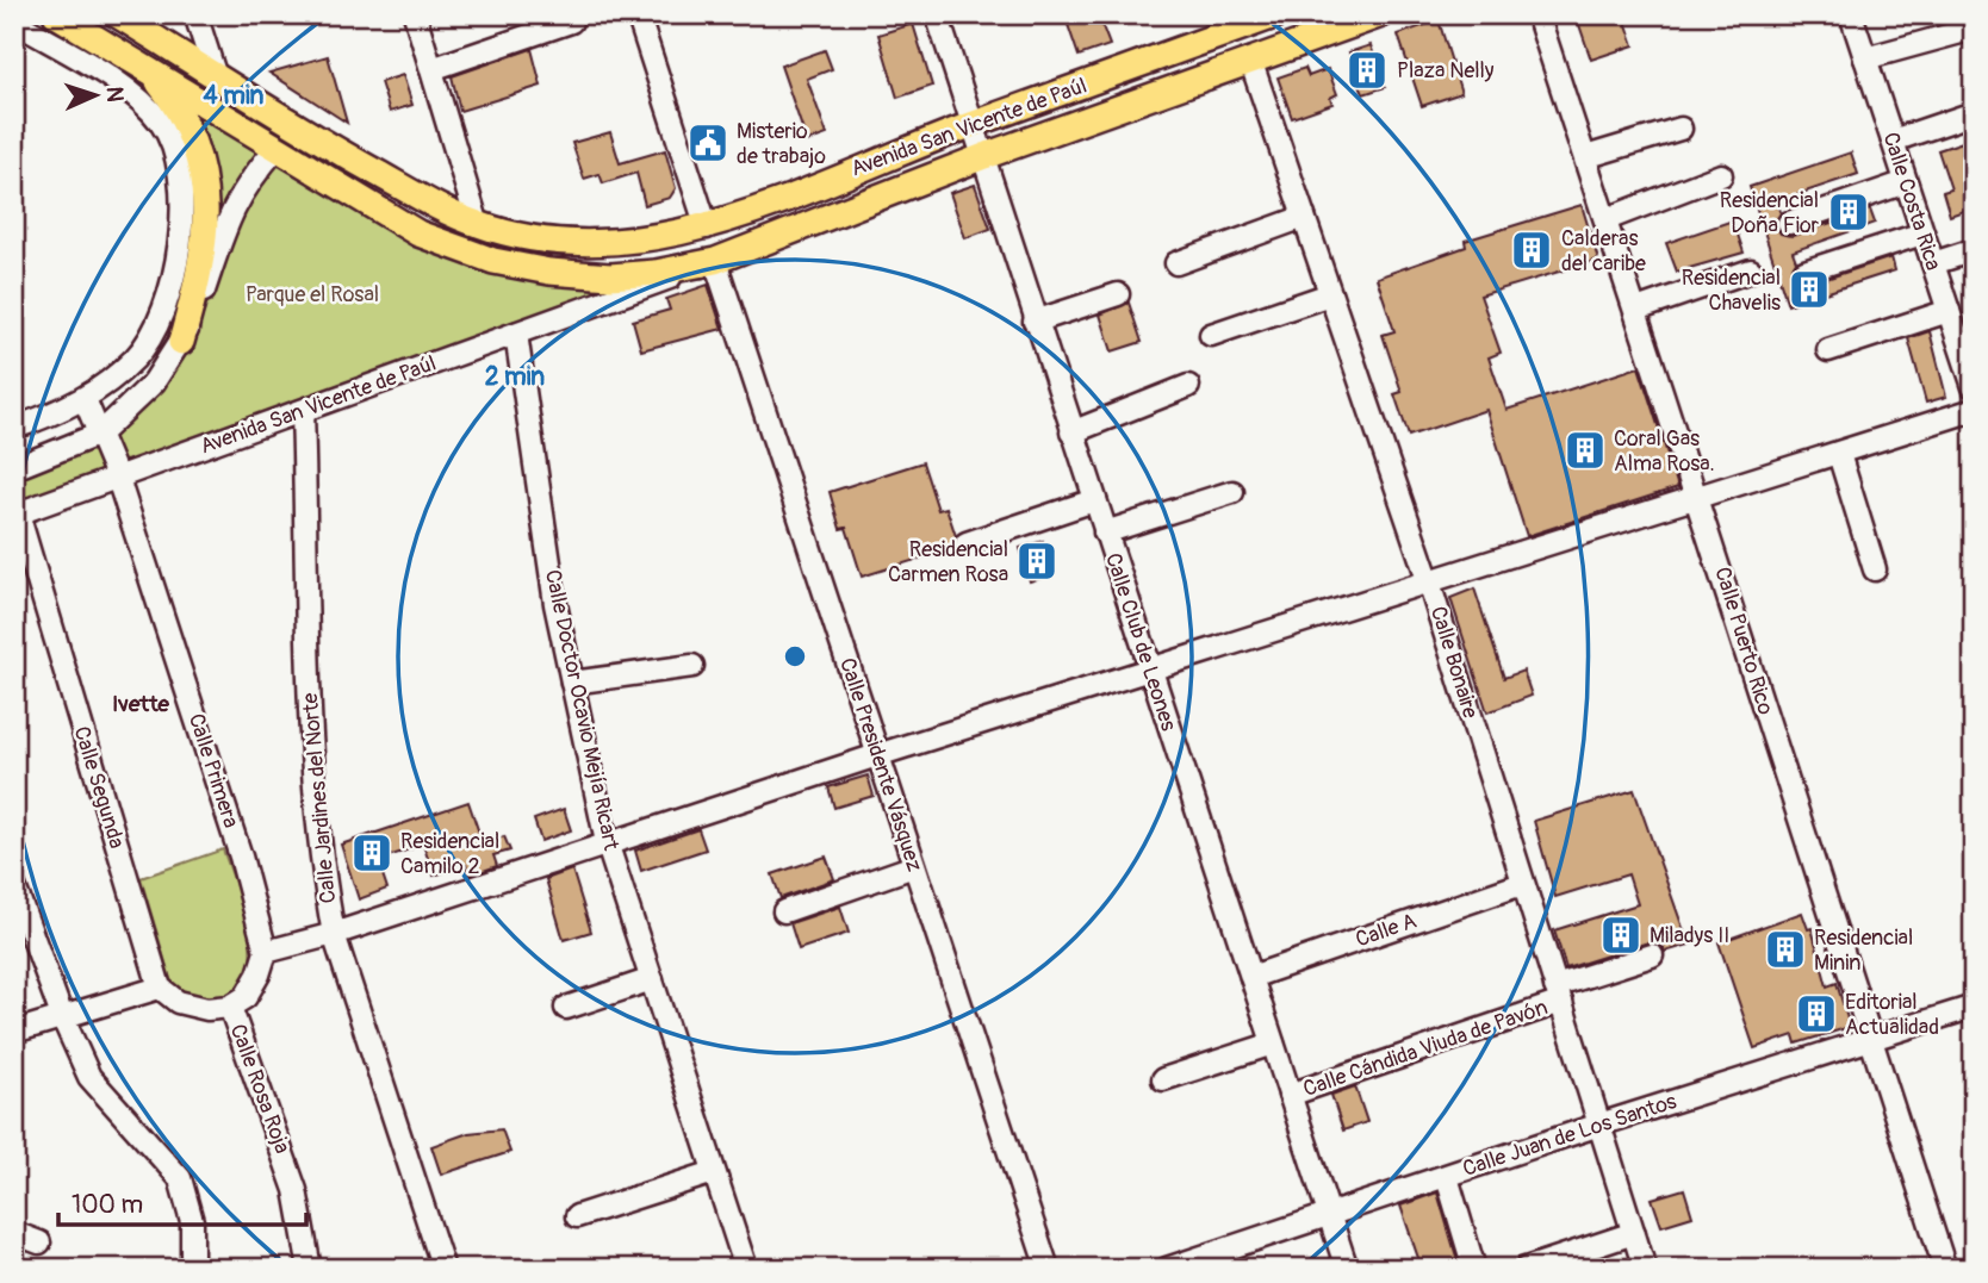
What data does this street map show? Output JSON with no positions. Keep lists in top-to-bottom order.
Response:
{
  "streets": {
    "main road": ["Avenida San Vicente de Paúl"],
    "street": [
      "Calle Costa Rica",
      "Calle Puerto Rico",
      "Calle Club de Leones",
      "Calle Bonaire",
      "Calle Doctor Ocavio Mejía Ricart",
      "Calle Presidente Vásquez",
      "Calle Primera",
      "Calle Segunda",
      "Calle Jardines del Norte",
      "Calle A",
      "Calle Cándida Viuda de Pavón",
      "Calle Rosa Roja",
      "Calle Juan de Los Santos"
    ]
  },
  "crossings": [
    ["Avenida San Vicente de Paúl", "Calle Club de Leones"],
    ["Avenida San Vicente de Paúl", "Calle Bonaire"],
    ["Avenida San Vicente de Paúl", "Calle Doctor Ocavio Mejía Ricart"],
    ["Avenida San Vicente de Paúl", "Calle Presidente Vásquez"],
    ["Avenida San Vicente de Paúl", "Calle Primera"],
    ["Avenida San Vicente de Paúl", "Calle Segunda"],
    ["Avenida San Vicente de Paúl", "Calle Jardines del Norte"],
    ["Calle Puerto Rico", "Calle Juan de Los Santos"],
    ["Calle Club de Leones", "Calle A"],
    ["Calle Club de Leones", "Calle Cándida Viuda de Pavón"],
    ["Calle Club de Leones", "Calle Juan de Los Santos"],
    ["Calle Bonaire", "Calle A"],
    ["Calle Bonaire", "Calle Cándida Viuda de Pavón"],
    ["Calle Bonaire", "Calle Juan de Los Santos"]
  ],
  "districts": ["Ivette"],
  "parks": ["Parque el Rosal"],
  "places": {
    "building": [
      "Plaza Nelly",
      "Residencial Doña Fior",
      "Calderas del caribe",
      "Residencial Chavelis",
      "Coral Gas Alma Rosa.",
      "Residencial Carmen Rosa",
      "Residencial Camilo 2",
      "Miladys II",
      "Residencial Minin",
      "Editorial Actualidad"
    ],
    "public building": ["Misterio de trabajo"]
  },
  "scale_bar": "100 m",
  "north": "right",
  "rings": ["4 min", "2 min"]
}
